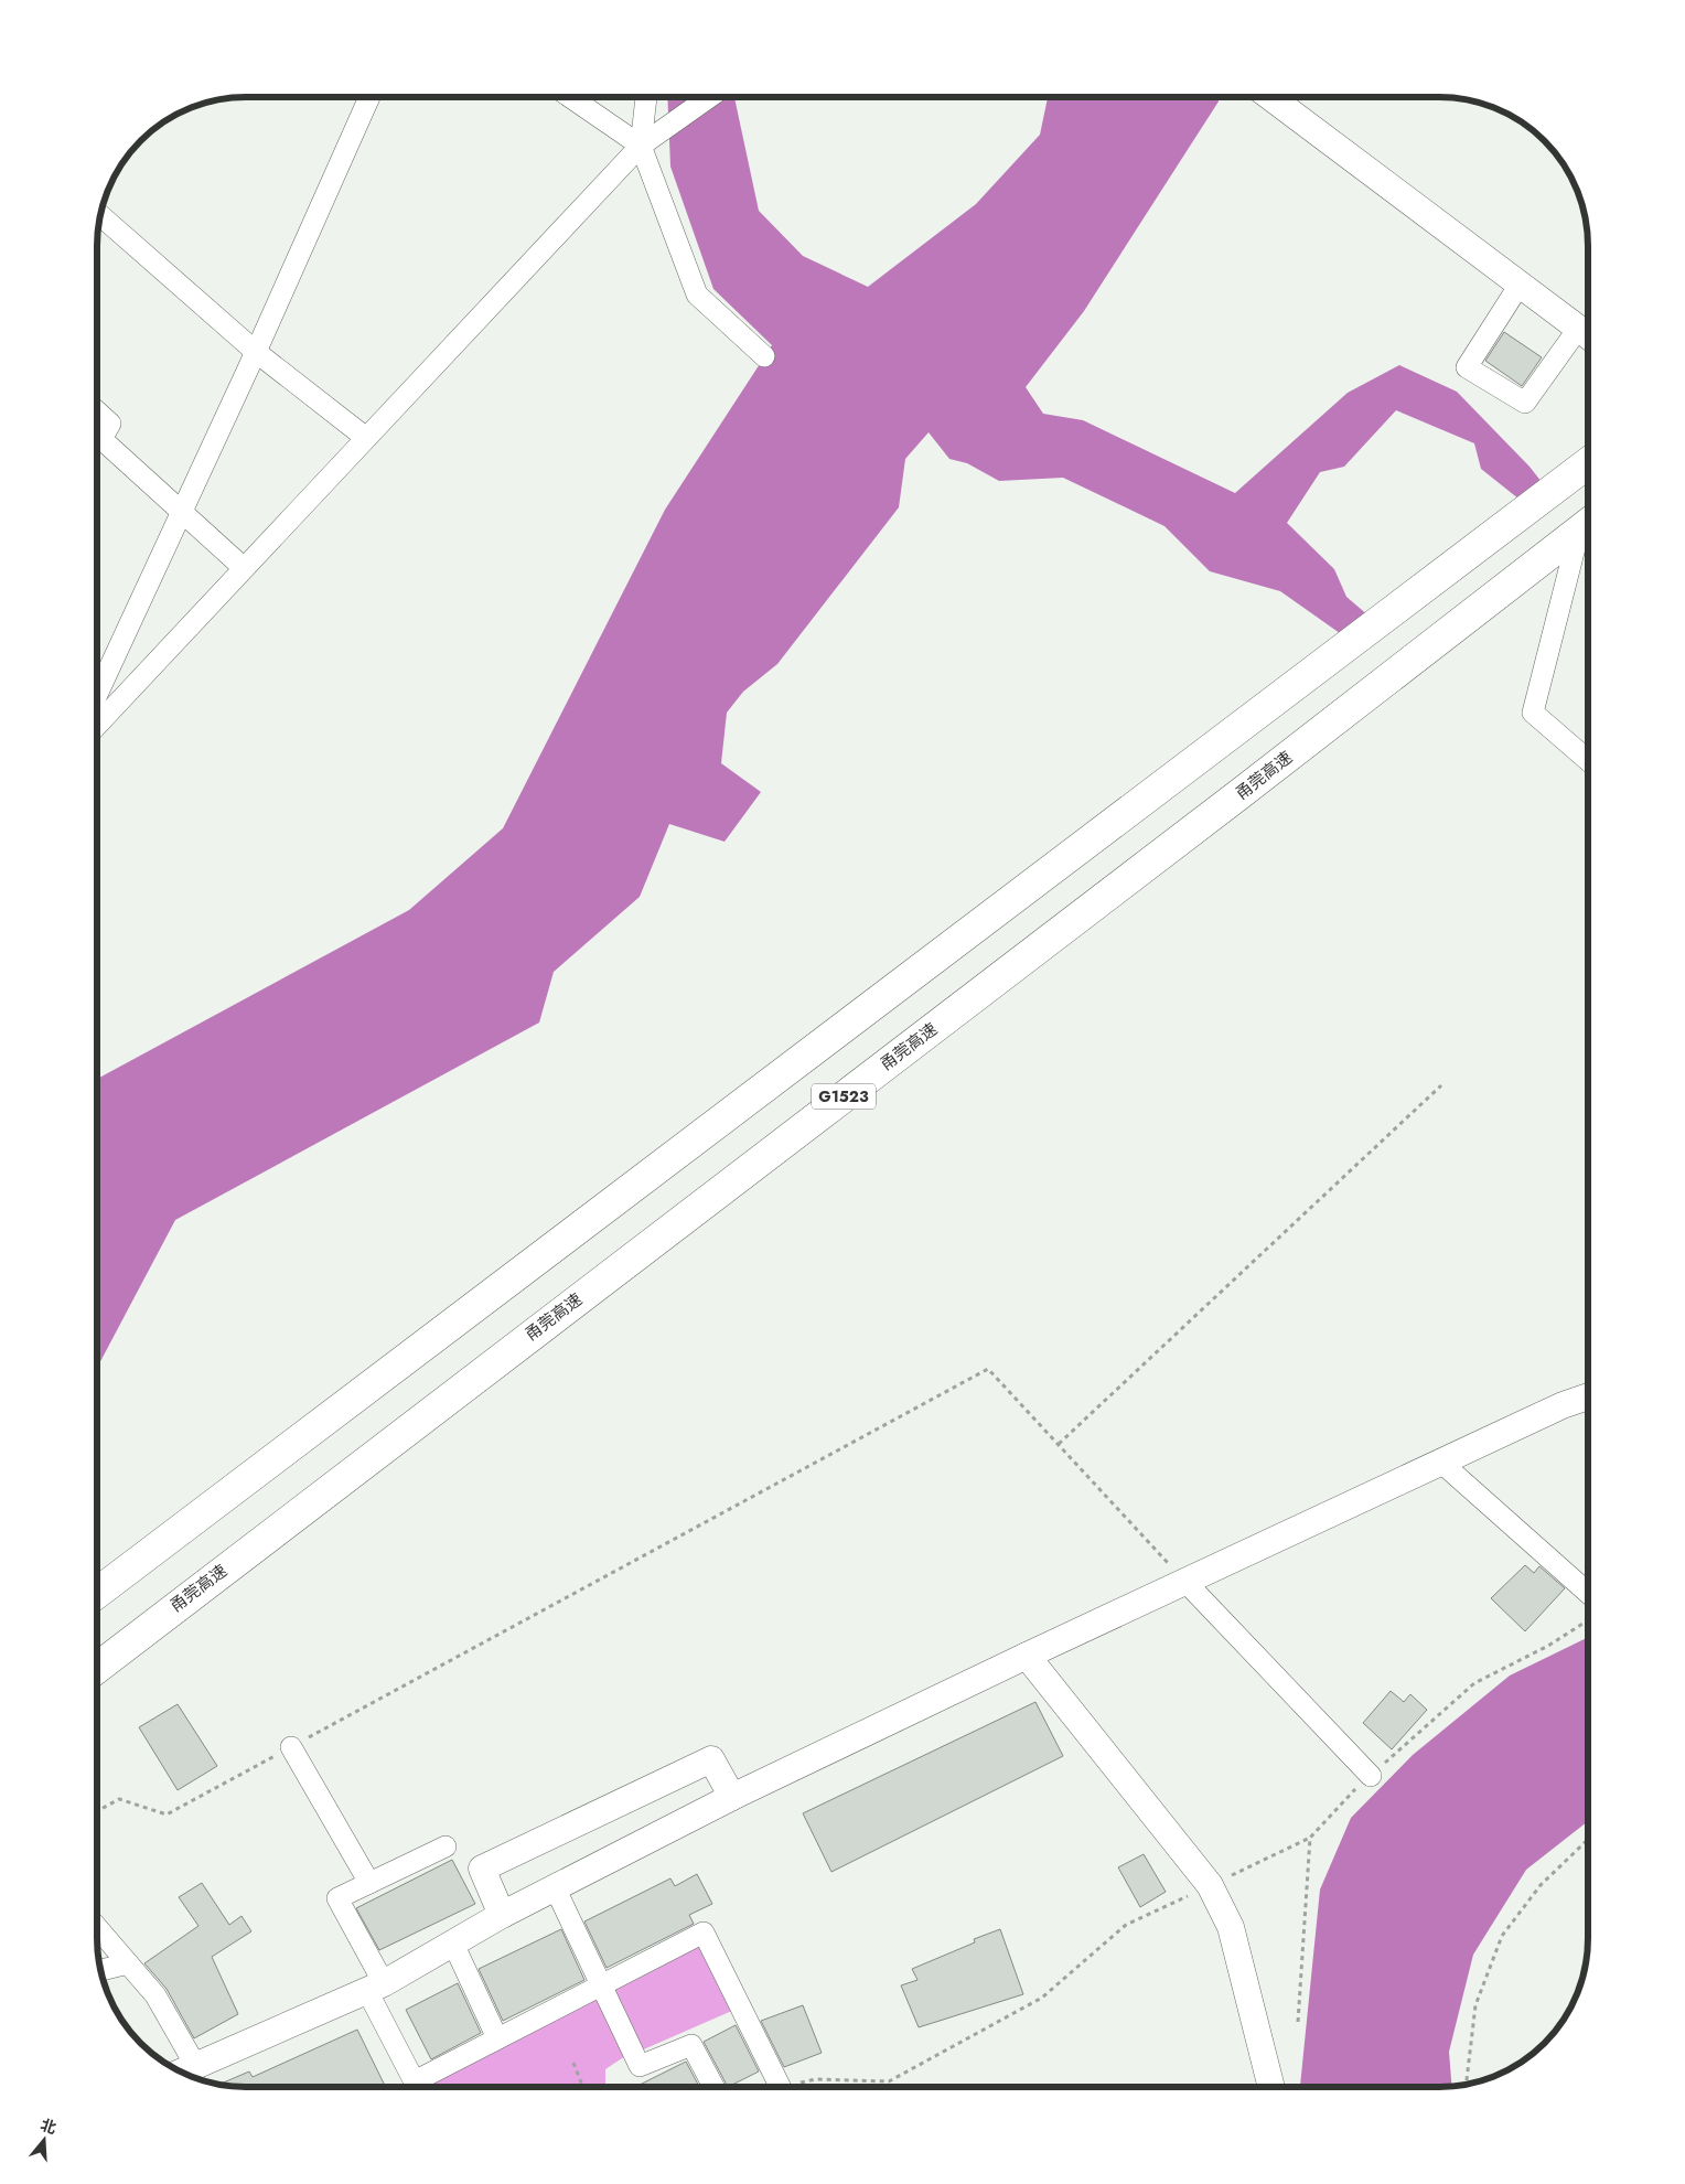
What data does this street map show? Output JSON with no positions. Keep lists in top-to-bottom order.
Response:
{
  "streets": {
    "highway": ["甬莞高速", "G1523"]
  },
  "north": "top"
}
